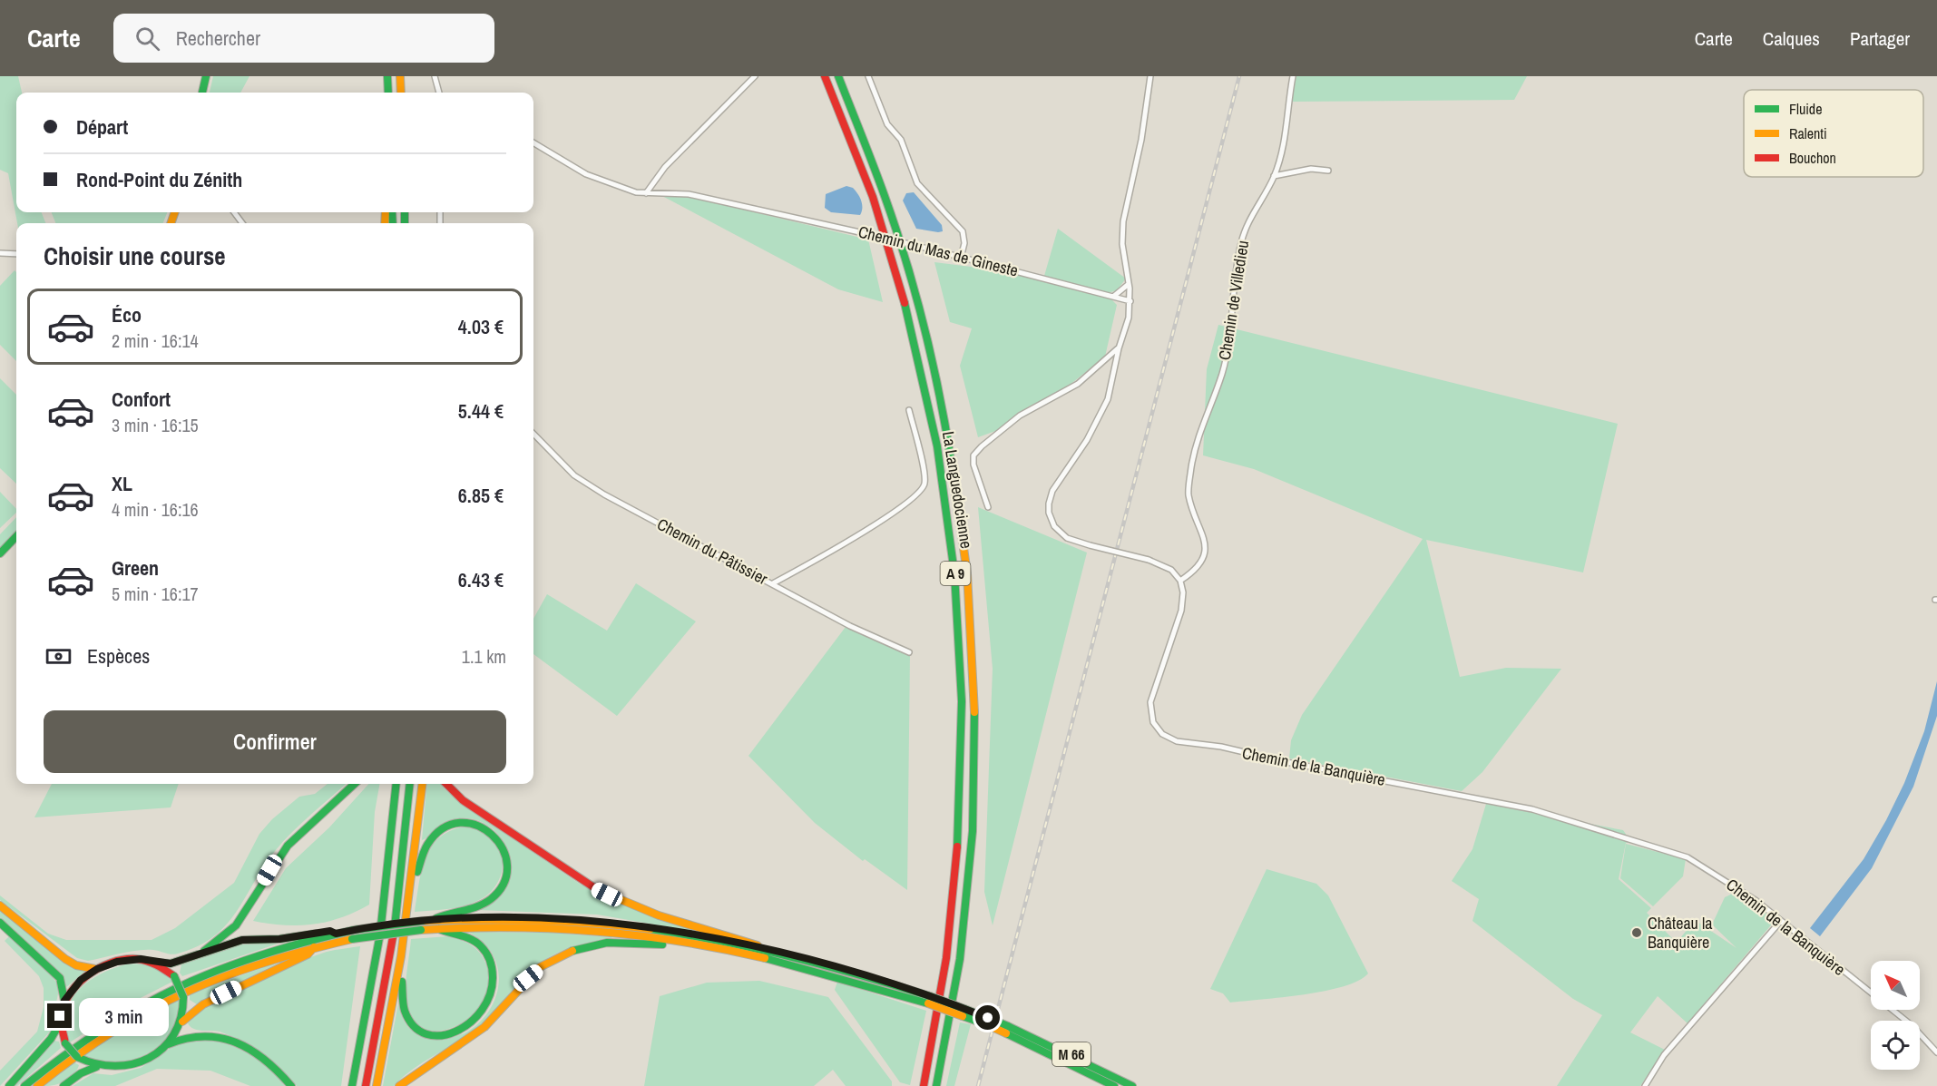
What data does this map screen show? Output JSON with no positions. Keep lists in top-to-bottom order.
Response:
{
  "streets": {
    "main road": ["La Languedocienne", "A 9", "M 66"],
    "street": [
      "Chemin du Mas de Gineste",
      "Chemin de Villedieu",
      "Chemin du Pâtissier",
      "Chemin de la Banquière"
    ]
  },
  "crossings": [
    ["Chemin de Villedieu", "Chemin de la Banquière"]
  ],
  "places": ["Château la Banquière"],
  "legend": ["Fluide", "Ralenti", "Bouchon"],
  "north": "top left",
  "page": {
    "header": "Carte",
    "search": "Rechercher",
    "nav": ["Carte", "Calques", "Partager"],
    "banner": ["Départ", "Rond-Point du Zénith"],
    "heading": "Choisir une course",
    "list": [
      {
        "name": "Éco",
        "note": "2 min · 16:14",
        "value": "4.03 €"
      },
      {
        "name": "Confort",
        "note": "3 min · 16:15",
        "value": "5.44 €"
      },
      {
        "name": "XL",
        "note": "4 min · 16:16",
        "value": "6.85 €"
      },
      {
        "name": "Green",
        "note": "5 min · 16:17",
        "value": "6.43 €"
      }
    ],
    "pay": ["Espèces", "1.1 km"],
    "buttons": "Confirmer",
    "bubble": "3 min"
  }
}
